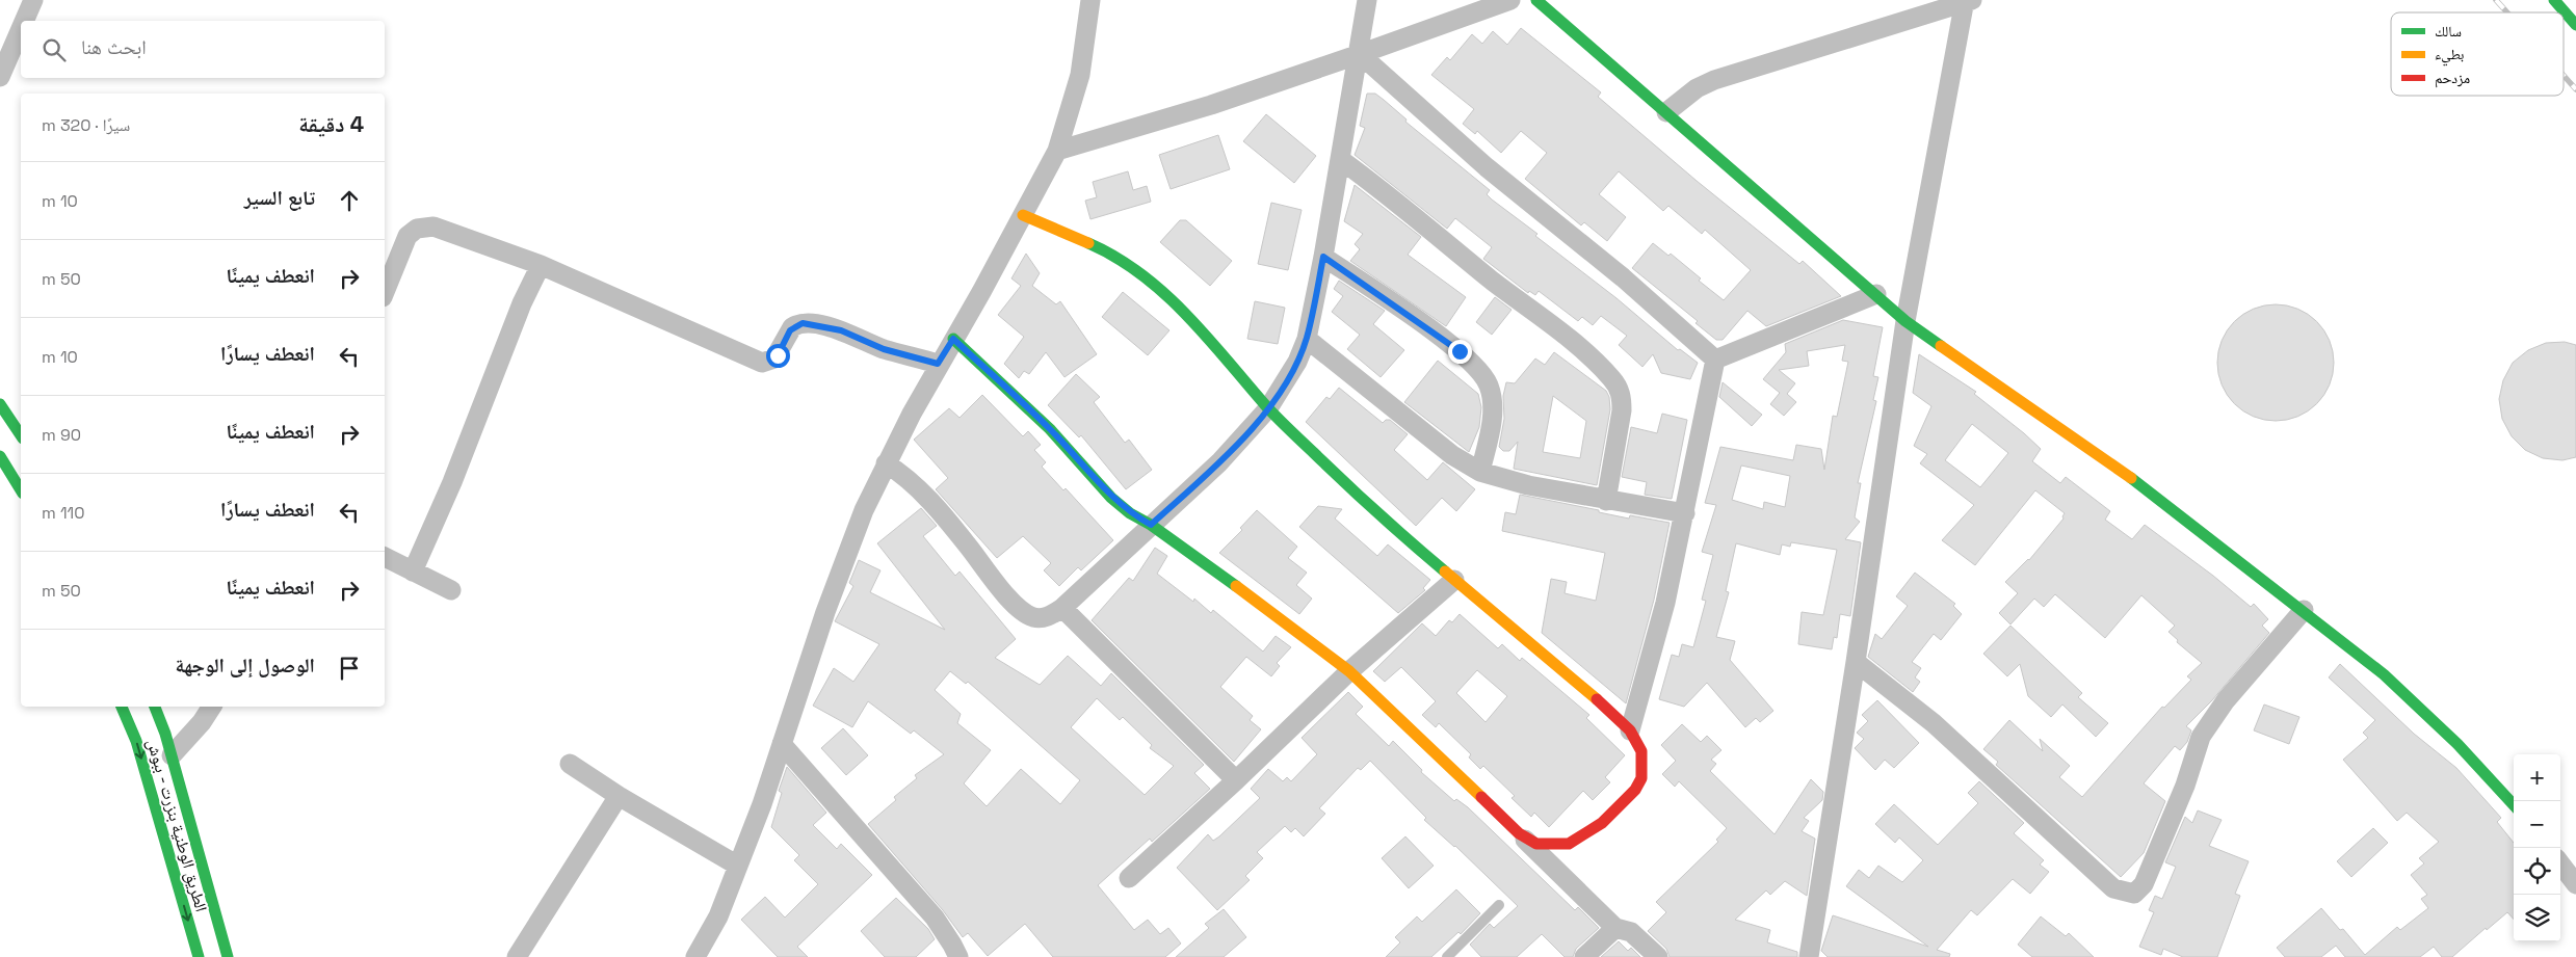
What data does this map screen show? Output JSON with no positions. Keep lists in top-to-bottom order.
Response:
{
  "streets": {
    "street": ["الطريق الوطنية بنزرت - ببوش"]
  },
  "legend": ["سالك", "بطيء", "مزدحم"],
  "page": {
    "search": "ابحث هنا",
    "heading": ["4 دقيقة", "سيرًا · 320 m"],
    "list": [
      ["تابع السير", "10 m"],
      ["انعطف يمينًا", "50 m"],
      ["انعطف يسارًا", "10 m"],
      ["انعطف يمينًا", "90 m"],
      ["انعطف يسارًا", "110 m"],
      ["انعطف يمينًا", "50 m"],
      "الوصول إلى الوجهة"
    ],
    "map_buttons": ["+", "−"]
  }
}
